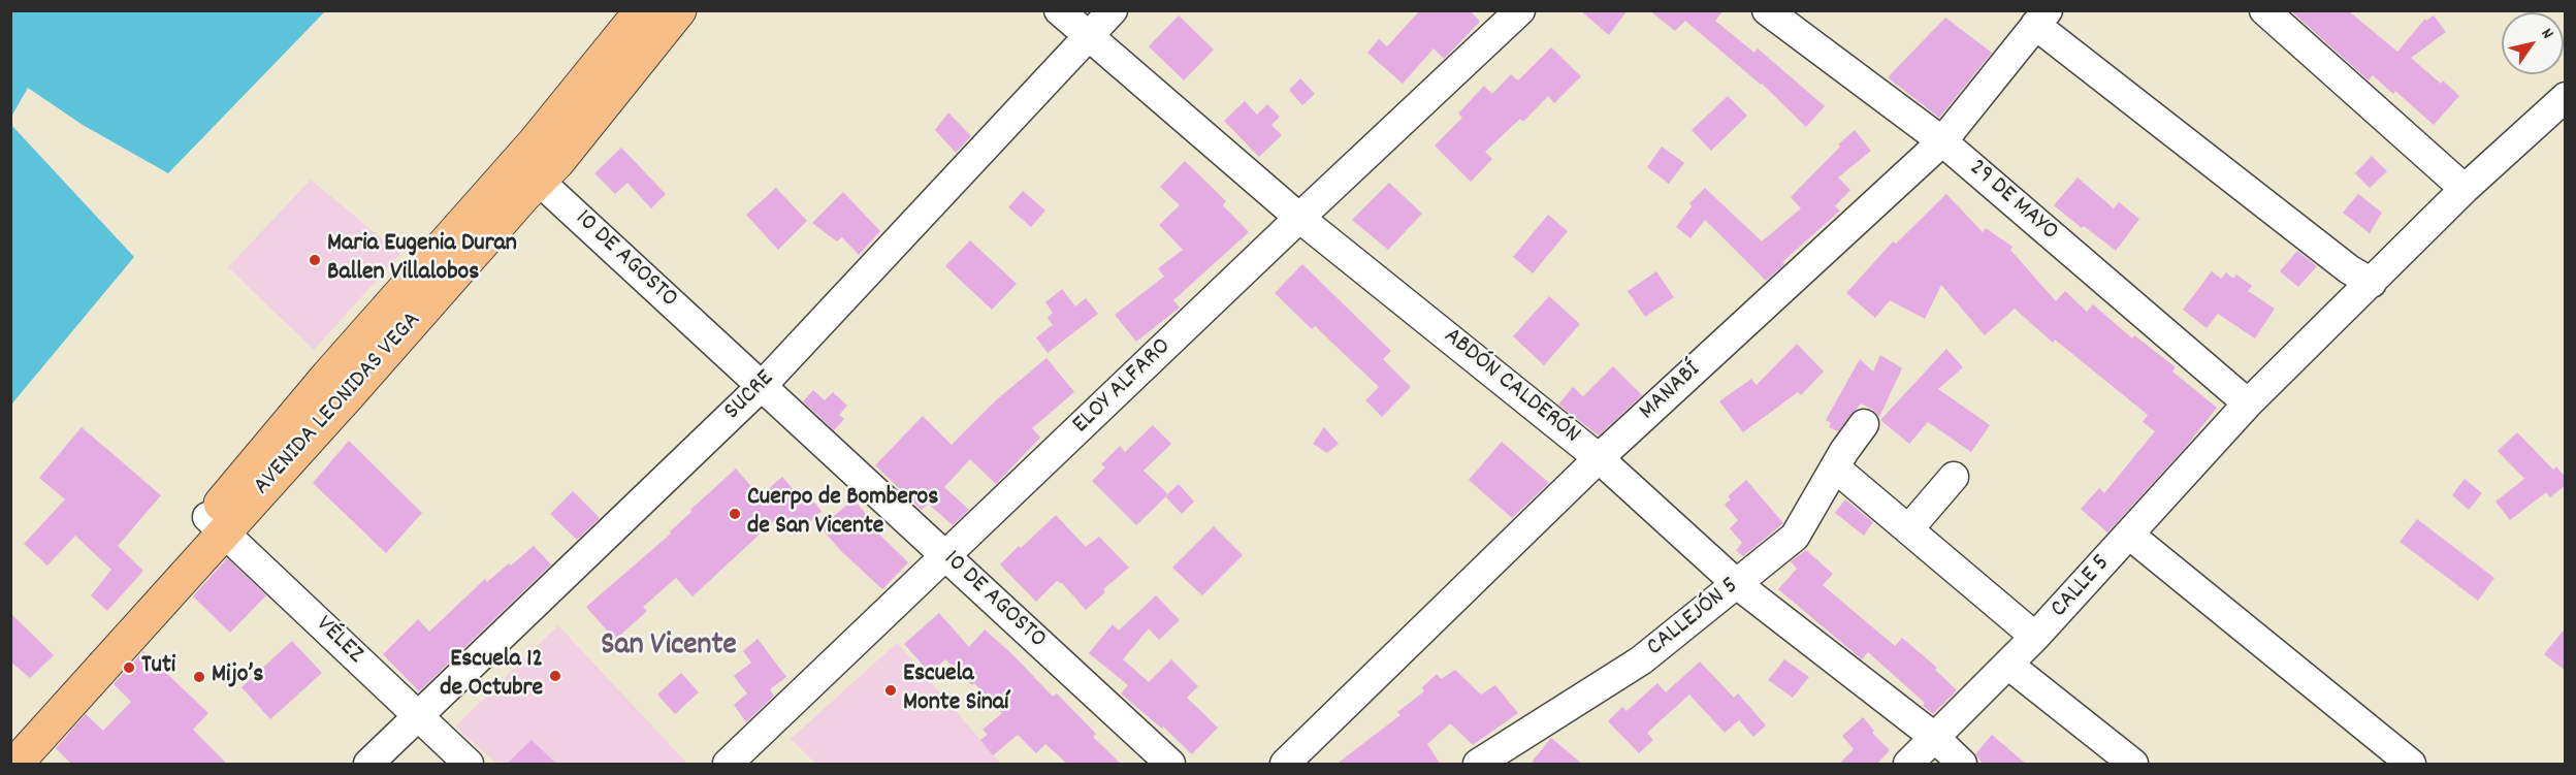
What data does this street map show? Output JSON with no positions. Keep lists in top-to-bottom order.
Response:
{
  "streets": {
    "highway": ["AVENIDA LEONIDAS VEGA"],
    "street": [
      "29 DE MAYO",
      "10 DE AGOSTO",
      "ELOY ALFARO",
      "ABDÓN CALDERÓN",
      "MANABÍ",
      "SUCRE",
      "CALLE 5",
      "CALLEJÓN 5",
      "VÉLEZ"
    ]
  },
  "crossings": [
    ["29 DE MAYO", "MANABÍ"],
    ["29 DE MAYO", "CALLE 5"],
    ["10 DE AGOSTO", "ELOY ALFARO"],
    ["10 DE AGOSTO", "SUCRE"],
    ["10 DE AGOSTO", "AVENIDA LEONIDAS VEGA"],
    ["ELOY ALFARO", "ABDÓN CALDERÓN"],
    ["ABDÓN CALDERÓN", "MANABÍ"],
    ["ABDÓN CALDERÓN", "SUCRE"],
    ["ABDÓN CALDERÓN", "CALLE 5"],
    ["ABDÓN CALDERÓN", "CALLEJÓN 5"],
    ["SUCRE", "VÉLEZ"],
    ["AVENIDA LEONIDAS VEGA", "VÉLEZ"]
  ],
  "districts": ["San Vicente"],
  "places": [
    "Maria Eugenia Duran Ballen Villalobos",
    "Cuerpo de Bomberos de San Vicente",
    "Tuti",
    "Escuela 12 de Octubre",
    "Mijo’s",
    "Escuela Monte Sinaí"
  ],
  "north": "top right"
}
